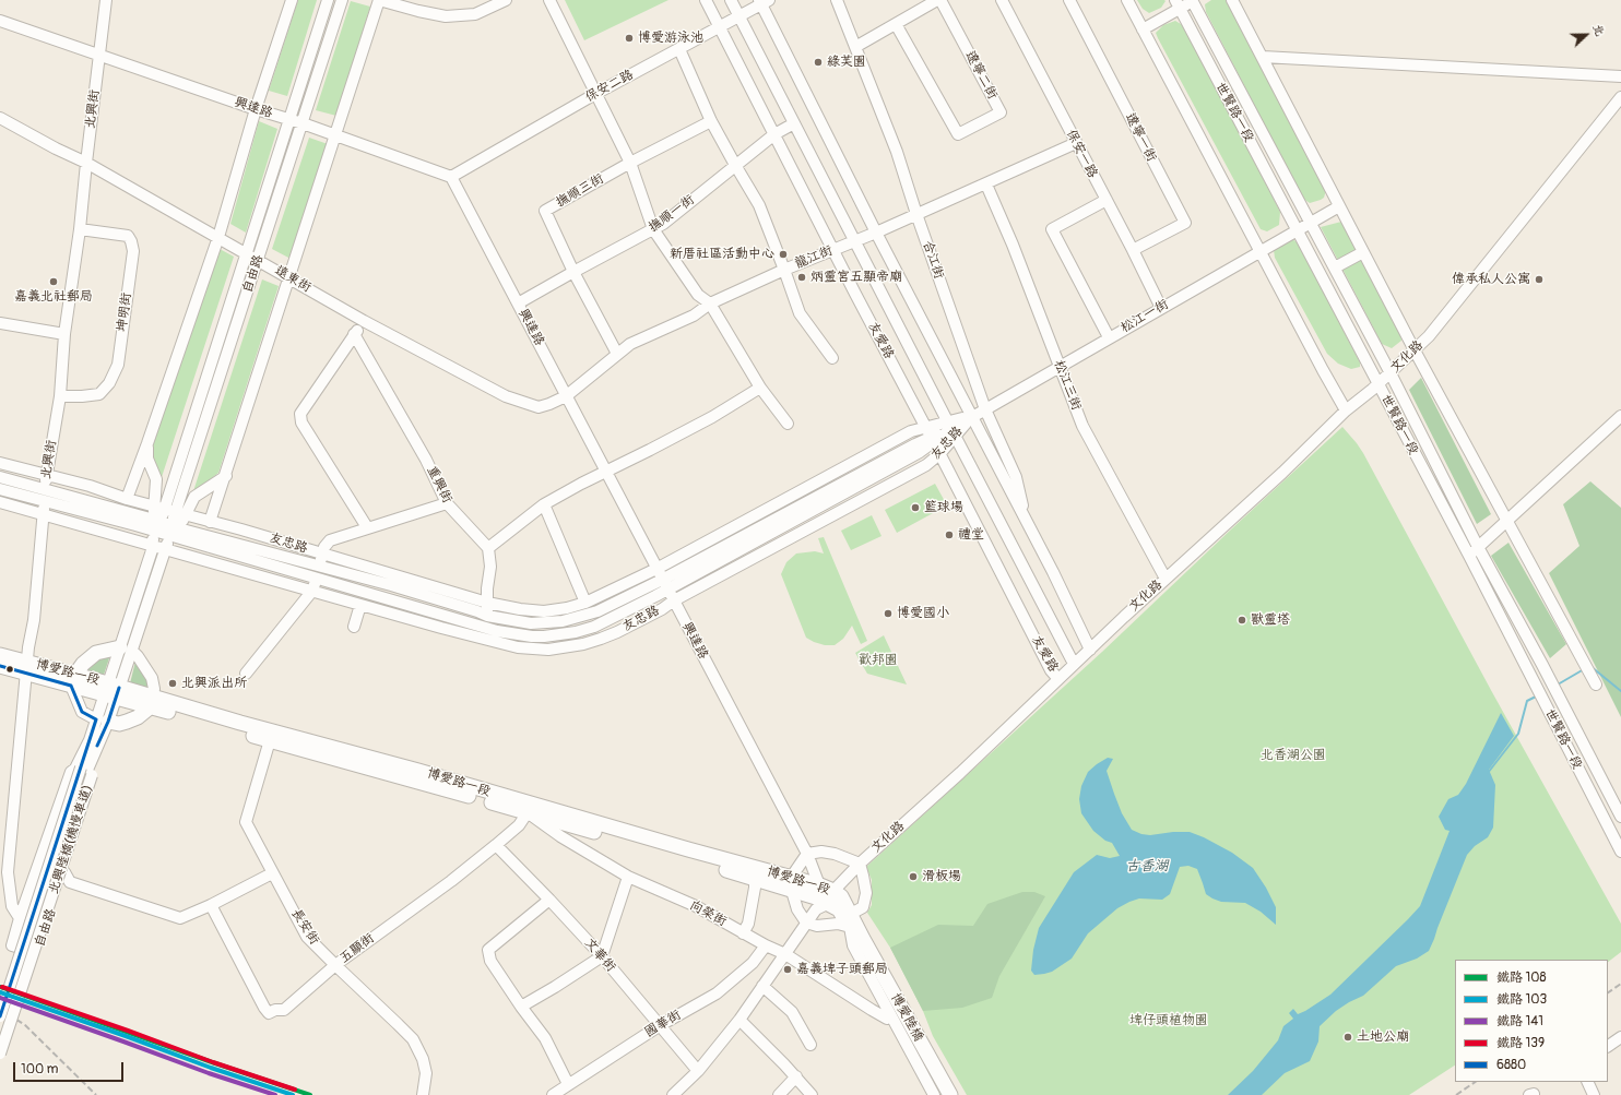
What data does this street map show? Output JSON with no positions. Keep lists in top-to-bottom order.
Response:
{
  "streets": {
    "main road": ["博愛路一段", "博愛陸橋"],
    "street": [
      "遼寧二街",
      "保安二路",
      "興達路",
      "北興街",
      "世賢路一段",
      "遼寧一街",
      "保安一路",
      "撫順三街",
      "撫順一街",
      "龍江街",
      "合江街",
      "自由路",
      "遠東街",
      "坤明街",
      "松江一街",
      "友愛路",
      "文化路",
      "松江三街",
      "友忠路",
      "重興街",
      "北興陸橋(機慢車道)",
      "向榮街",
      "長安街",
      "五顯街",
      "文華街",
      "國華街"
    ]
  },
  "crossings": [
    ["保安二路", "興達路"],
    ["保安二路", "友愛路"],
    ["興達路", "北興街"],
    ["興達路", "撫順一街"],
    ["興達路", "龍江街"],
    ["興達路", "自由路"],
    ["興達路", "遠東街"],
    ["興達路", "文化路"],
    ["興達路", "友忠路"],
    ["興達路", "博愛路一段"],
    ["北興街", "自由路"],
    ["北興街", "遠東街"],
    ["北興街", "坤明街"],
    ["北興街", "友忠路"],
    ["北興街", "博愛路一段"],
    ["世賢路一段", "松江一街"],
    ["世賢路一段", "文化路"],
    ["遼寧一街", "保安一路"],
    ["保安一路", "龍江街"],
    ["保安一路", "松江一街"],
    ["撫順三街", "撫順一街"],
    ["撫順三街", "龍江街"],
    ["撫順一街", "友愛路"],
    ["龍江街", "合江街"],
    ["龍江街", "遠東街"],
    ["龍江街", "友愛路"],
    ["龍江街", "松江三街"],
    ["合江街", "松江一街"],
    ["自由路", "遠東街"],
    ["自由路", "友忠路"],
    ["自由路", "博愛路一段"],
    ["自由路", "北興陸橋(機慢車道)"],
    ["松江一街", "友愛路"],
    ["松江一街", "松江三街"],
    ["松江一街", "友忠路"],
    ["友愛路", "文化路"],
    ["友愛路", "友忠路"],
    ["文化路", "松江三街"],
    ["文化路", "博愛路一段"],
    ["文化路", "向榮街"],
    ["文化路", "文華街"],
    ["博愛路一段", "向榮街"],
    ["博愛路一段", "長安街"],
    ["博愛路一段", "五顯街"],
    ["博愛路一段", "博愛陸橋"],
    ["向榮街", "五顯街"],
    ["向榮街", "國華街"],
    ["長安街", "五顯街"],
    ["五顯街", "文華街"],
    ["文華街", "國華街"]
  ],
  "water": ["古香湖"],
  "parks": ["歡邦園", "北香湖公園", "埤仔頭植物園"],
  "places": [
    "博愛游泳池",
    "綠芙園",
    "新厝社區活動中心",
    "炳靈宮五顯帝廟",
    "偉承私人公寓",
    "嘉義北社郵局",
    "籃球場",
    "禮堂",
    "博愛國小",
    "獸靈塔",
    "北興派出所",
    "滑板場",
    "嘉義埤子頭郵局",
    "土地公廟"
  ],
  "lines": [
    "transit line 6880",
    "rail line 108",
    "rail line 139",
    "rail line 103",
    "rail line 141"
  ],
  "legend": [
    "鐵路 108",
    "鐵路 103",
    "鐵路 141",
    "鐵路 139",
    "6880"
  ],
  "scale_bar": "100 m",
  "north": "right"
}
